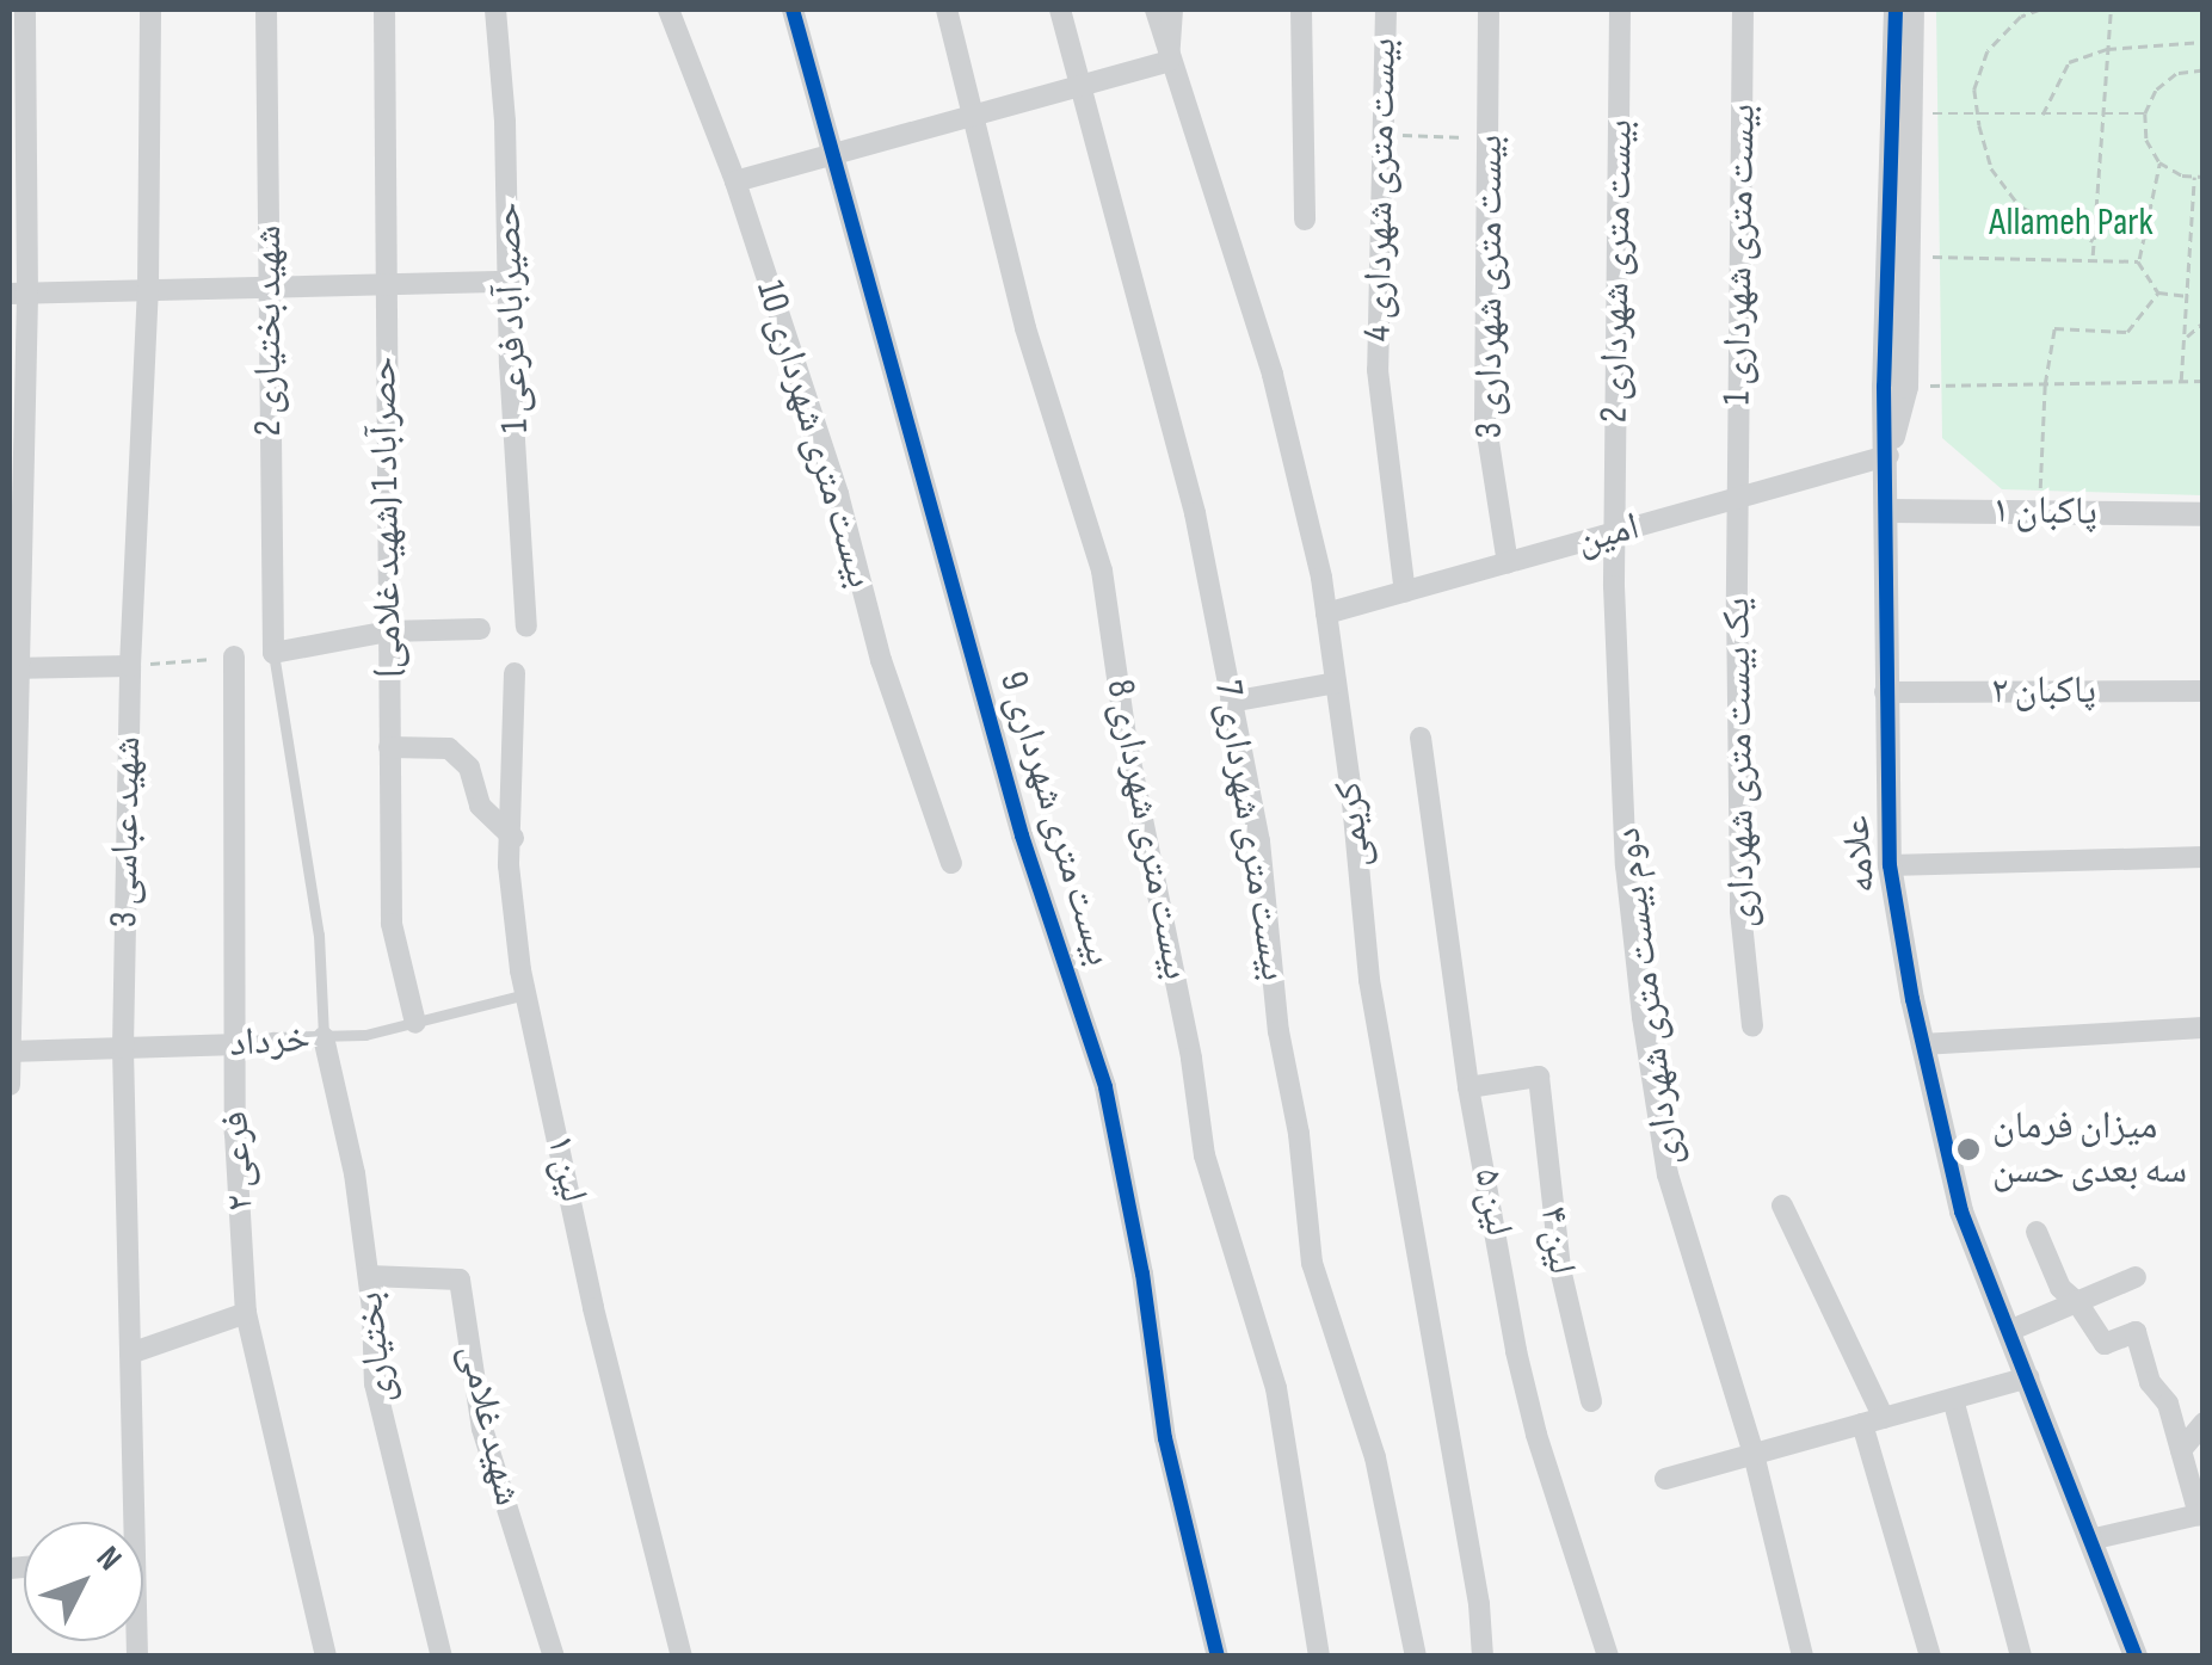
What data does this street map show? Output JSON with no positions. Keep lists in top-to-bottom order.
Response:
{
  "streets": {
    "street": [
      "بیست متری شهرداری 4",
      "بیست متری شهرداری 1",
      "بیست متری شهرداری 2",
      "بیست متری شهرداری 3",
      "حصیرآباد فرعی 1",
      "شهید بختیاری 2",
      "بیست متری شهرداری 10",
      "پاکبان ۱",
      "حصرآباد 1 (شهید غلامی)",
      "امین",
      "پاکبان ۲",
      "یک بیست متری شهرداری",
      "بیست متری شهرداری 9",
      "کریمی",
      "بیست متری شهرداری 8",
      "بیست متری شهرداری 7",
      "شهید عباسی 3",
      "علامه",
      "دوم بیست متری شهرداری",
      "خرداد",
      "۲ فرعی",
      "لین ۱",
      "لین ۵",
      "لین ۴",
      "بختیاری",
      "شهید غلامی"
    ]
  },
  "crossings": [
    ["بیست متری شهرداری 4", "امین"],
    ["بیست متری شهرداری 1", "امین"],
    ["بیست متری شهرداری 1", "یک بیست متری شهرداری"],
    ["بیست متری شهرداری 2", "امین"],
    ["بیست متری شهرداری 2", "دوم بیست متری شهرداری"],
    ["بیست متری شهرداری 3", "امین"],
    ["پاکبان ۱", "علامه"],
    ["حصرآباد 1 (شهید غلامی)", "خرداد"],
    ["امین", "یک بیست متری شهرداری"],
    ["امین", "کریمی"],
    ["امین", "علامه"],
    ["امین", "دوم بیست متری شهرداری"],
    ["پاکبان ۲", "علامه"],
    ["شهید عباسی 3", "خرداد"],
    ["خرداد", "۲ فرعی"],
    ["خرداد", "لین ۱"],
    ["خرداد", "بختیاری"],
    ["لین ۵", "لین ۴"],
    ["بختیاری", "شهید غلامی"]
  ],
  "parks": ["Allameh Park"],
  "places": ["میزان فرمان سه بعدی حسن"],
  "north": "top right"
}
